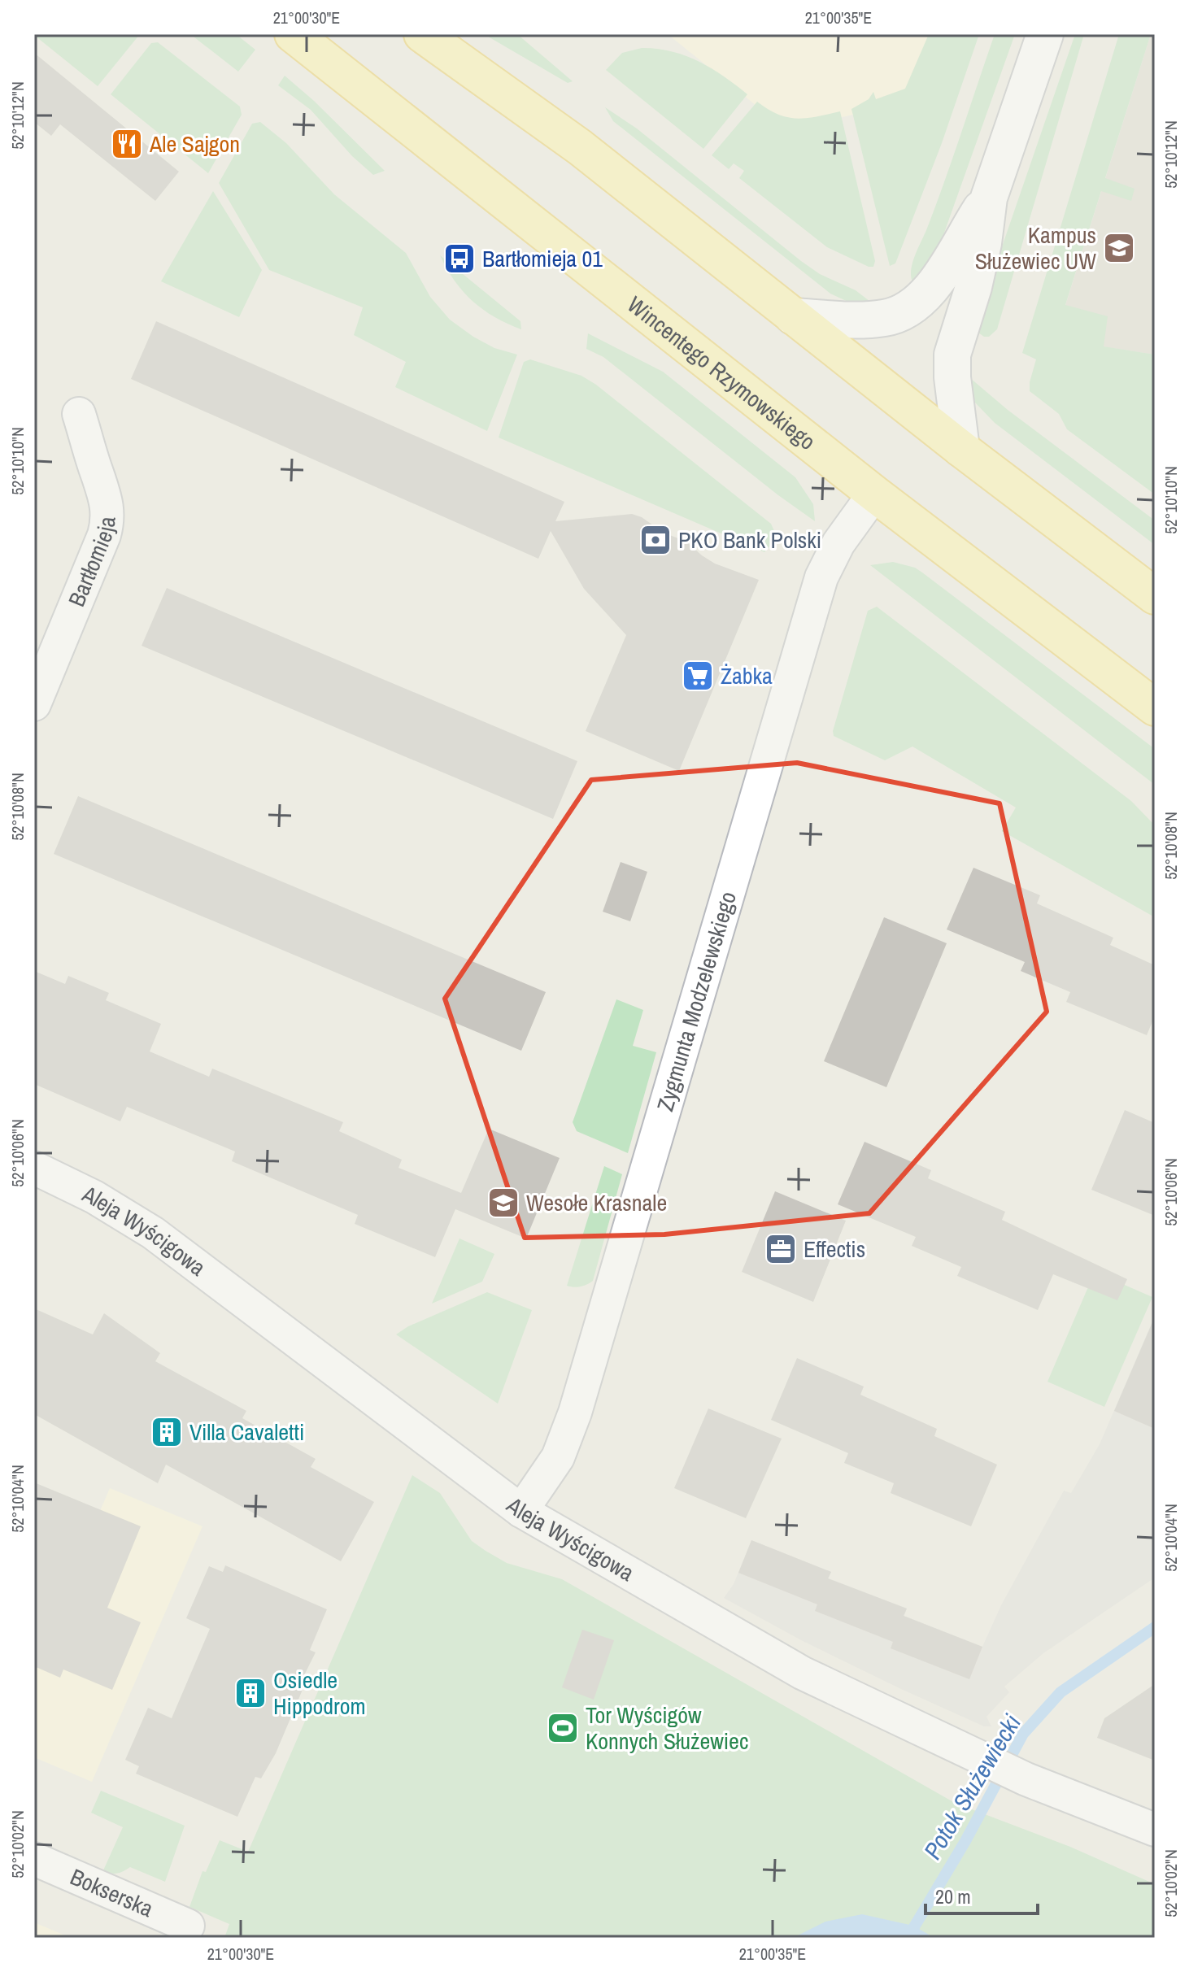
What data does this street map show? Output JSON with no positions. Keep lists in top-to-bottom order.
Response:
{
  "streets": {
    "main road": ["Wincentego Rzymowskiego"],
    "street": [
      "Bartłomieja",
      "Zygmunta Modzelewskiego",
      "Aleja Wyścigowa",
      "Bokserska"
    ]
  },
  "crossings": [
    ["Wincentego Rzymowskiego", "Zygmunta Modzelewskiego"],
    ["Zygmunta Modzelewskiego", "Aleja Wyścigowa"]
  ],
  "water": ["Potok Służewiecki"],
  "places": {
    "restaurant": ["Ale Sajgon"],
    "school or university": ["Kampus Służewiec UW", "Wesołe Krasnale"],
    "bus stop": ["Bartłomieja 01"],
    "bank": ["PKO Bank Polski"],
    "supermarket": ["Żabka"],
    "office": ["Effectis"],
    "building": ["Villa Cavaletti", "Osiedle Hippodrom"],
    "sports": ["Tor Wyścigów Konnych Służewiec"]
  },
  "scale_bar": "20 m",
  "coordinates": [
    "21°00'30\"E",
    "21°00'35\"E",
    "52°10'12\"N",
    "52°10'10\"N",
    "52°10'08\"N",
    "52°10'06\"N",
    "52°10'04\"N",
    "52°10'02\"N"
  ]
}
